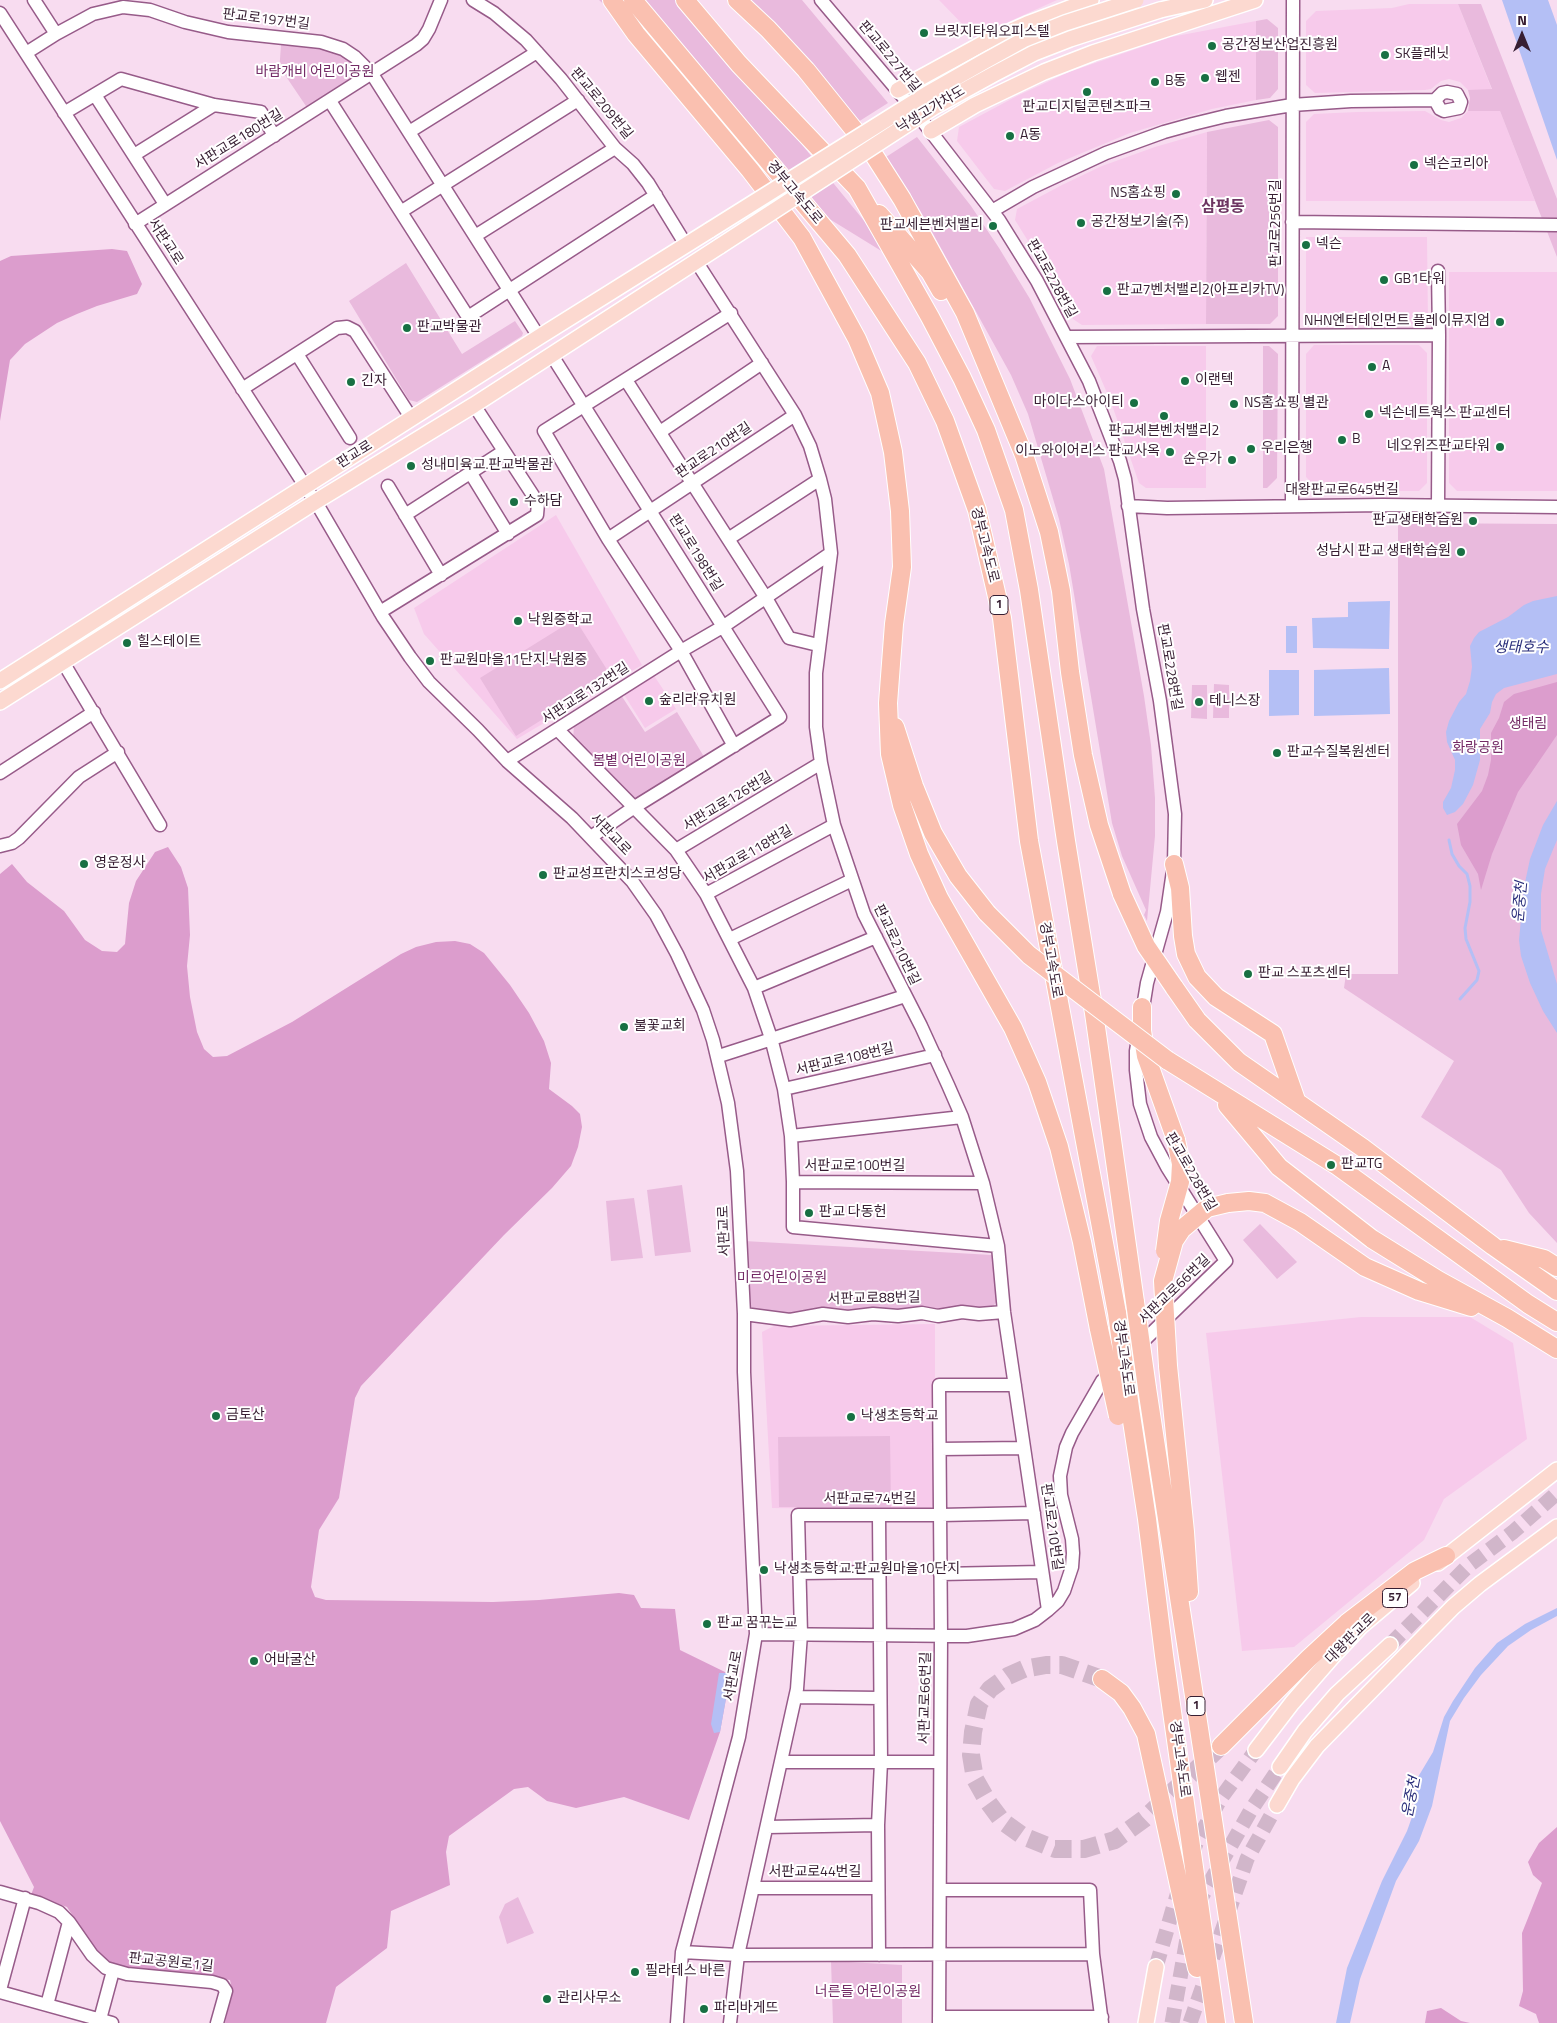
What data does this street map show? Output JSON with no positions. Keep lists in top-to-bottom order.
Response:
{
  "streets": {
    "highway": ["경부고속도로", "1"],
    "main road": [
      "낙생고가차도",
      "판교로",
      "57",
      "대왕판교로"
    ],
    "street": [
      "판교로197번길",
      "판교로227번길",
      "판교로209번길",
      "서판교로180번길",
      "판교로256번길",
      "서판교로",
      "판교로228번길",
      "판교로210번길",
      "대왕판교로645번길",
      "판교로198번길",
      "서판교로132번길",
      "서판교로126번길",
      "서판교로118번길",
      "서판교로108번길",
      "서판교로100번길",
      "서판교로66번길",
      "서판교로88번길",
      "서판교로74번길",
      "서판교로44번길",
      "판교공원로1길"
    ]
  },
  "crossings": [
    ["판교로197번길", "서판교로180번길"],
    ["판교로197번길", "서판교로"],
    ["판교로197번길", "판교로"],
    ["판교로227번길", "판교로228번길"],
    ["판교로209번길", "판교로"],
    ["낙생고가차도", "판교로"],
    ["서판교로180번길", "서판교로"],
    ["판교로256번길", "대왕판교로645번길"],
    ["서판교로", "판교로"],
    ["서판교로", "서판교로132번길"],
    ["서판교로", "서판교로66번길"],
    ["서판교로", "서판교로88번길"],
    ["판교로228번길", "대왕판교로645번길"],
    ["판교로228번길", "서판교로66번길"],
    ["판교로210번길", "판교로"],
    ["판교로210번길", "판교로198번길"],
    ["판교로210번길", "서판교로132번길"],
    ["판교로210번길", "서판교로126번길"],
    ["판교로210번길", "서판교로118번길"],
    ["판교로210번길", "서판교로108번길"],
    ["판교로210번길", "서판교로100번길"],
    ["판교로210번길", "서판교로66번길"],
    ["판교로210번길", "서판교로88번길"],
    ["판교로210번길", "서판교로74번길"],
    ["판교로", "판교로198번길"],
    ["판교로198번길", "서판교로132번길"],
    ["서판교로132번길", "서판교로126번길"],
    ["서판교로118번길", "서판교로108번길"],
    ["서판교로108번길", "서판교로100번길"],
    ["서판교로66번길", "서판교로74번길"]
  ],
  "districts": ["삼평동"],
  "water": ["생태호수", "운중천"],
  "parks": [
    "바람개비 어린이공원",
    "생태림",
    "화랑공원",
    "봄볕 어린이공원",
    "미르어린이공원",
    "너른들 어린이공원"
  ],
  "places": [
    "브릿지타워오피스텔",
    "공간정보산업진흥원",
    "SK플래닛",
    "웹젠",
    "B동",
    "판교디지털콘텐츠파크",
    "A동",
    "넥슨코리아",
    "NS홈쇼핑",
    "공간정보기술(주)",
    "판교세븐벤처밸리",
    "넥슨",
    "GB1타워",
    "판교7벤처밸리2(아프리카TV)",
    "NHN엔터테인먼트 플레이뮤지엄",
    "판교박물관",
    "A",
    "이랜텍",
    "긴자",
    "마이다스아이티",
    "NS홈쇼핑 별관",
    "넥슨네트웍스 판교센터",
    "판교세븐벤처밸리2",
    "B",
    "네오위즈판교타워",
    "우리은행",
    "이노와이어리스 판교사옥",
    "순우가",
    "성내미육교.판교박물관",
    "수하담",
    "판교생태학습원",
    "성남시 판교 생태학습원",
    "낙원중학교",
    "힐스테이트",
    "판교원마을11단지.낙원중",
    "숲리라유치원",
    "테니스장",
    "판교수질복원센터",
    "영운정사",
    "판교성프란치스코성당",
    "판교 스포츠센터",
    "불꽃교회",
    "판교TG",
    "판교 다동헌",
    "금토산",
    "낙생초등학교",
    "낙생초등학교.판교원마을10단지",
    "판교 꿈꾸는교",
    "어바굴산",
    "필라테스 바른",
    "관리사무소",
    "파리바게뜨"
  ],
  "north": "top"
}
